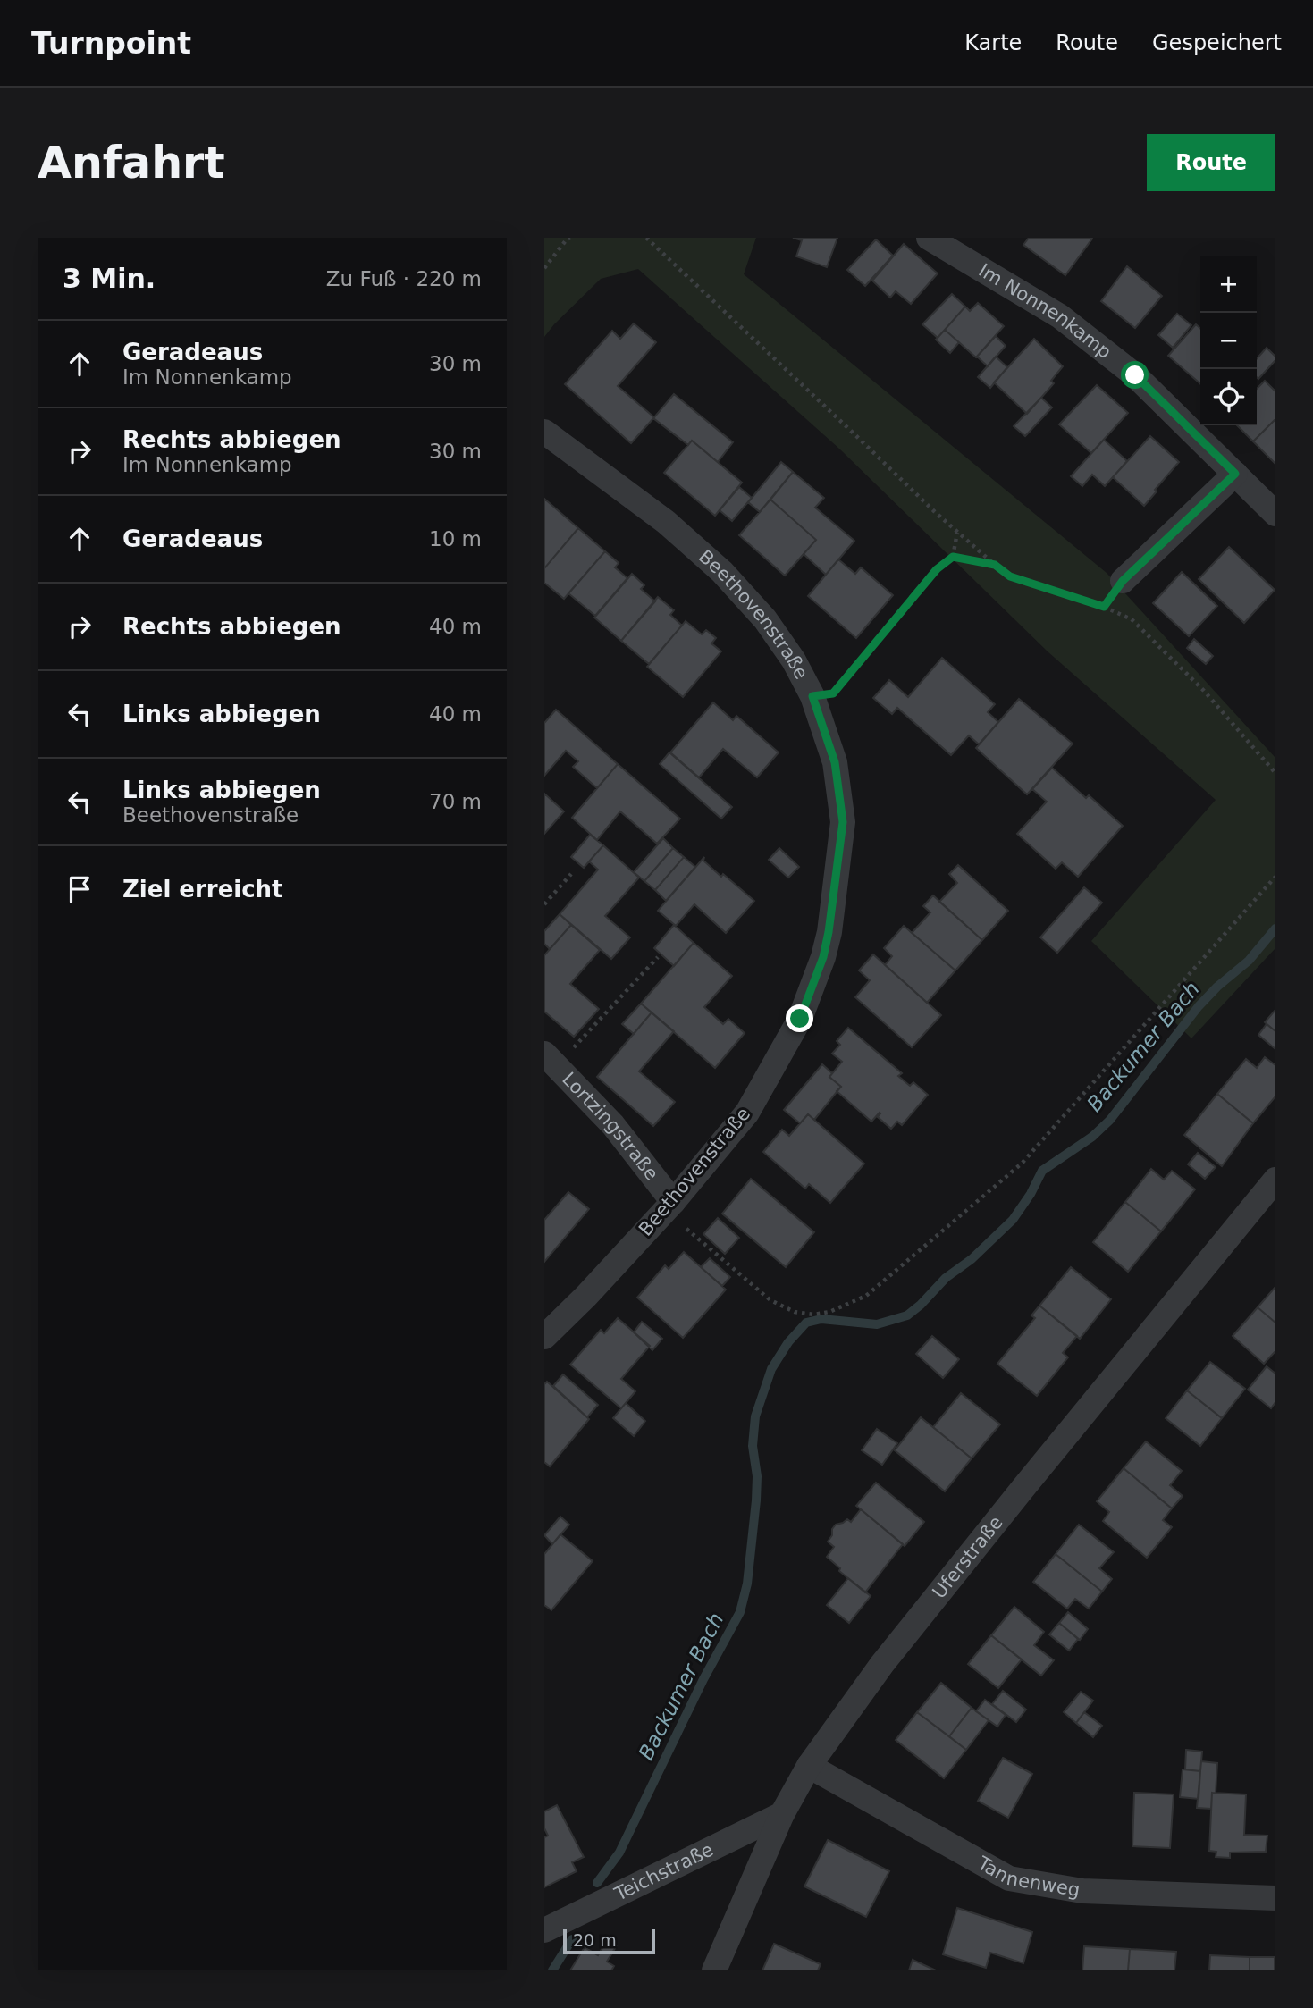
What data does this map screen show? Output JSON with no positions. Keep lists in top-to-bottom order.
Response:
{
  "streets": {
    "street": [
      "Im Nonnenkamp",
      "Beethovenstraße",
      "Lortzingstraße",
      "Uferstraße",
      "Teichstraße",
      "Tannenweg"
    ]
  },
  "crossings": [
    ["Beethovenstraße", "Lortzingstraße"],
    ["Uferstraße", "Teichstraße"],
    ["Uferstraße", "Tannenweg"]
  ],
  "water": ["Backumer Bach"],
  "scale_bar": "20 m",
  "page": {
    "header": "Turnpoint",
    "nav": ["Karte", "Route", "Gespeichert"],
    "buttons": "Route",
    "title": "Anfahrt",
    "heading": ["3 Min.", "Zu Fuß · 220 m"],
    "map_buttons": ["+", "−"],
    "list": [
      ["Geradeaus", "Im Nonnenkamp", "30 m"],
      ["Rechts abbiegen", "Im Nonnenkamp", "30 m"],
      ["Geradeaus", "10 m"],
      ["Rechts abbiegen", "40 m"],
      ["Links abbiegen", "40 m"],
      ["Links abbiegen", "Beethovenstraße", "70 m"],
      "Ziel erreicht"
    ],
    "scale": "20 m"
  }
}
